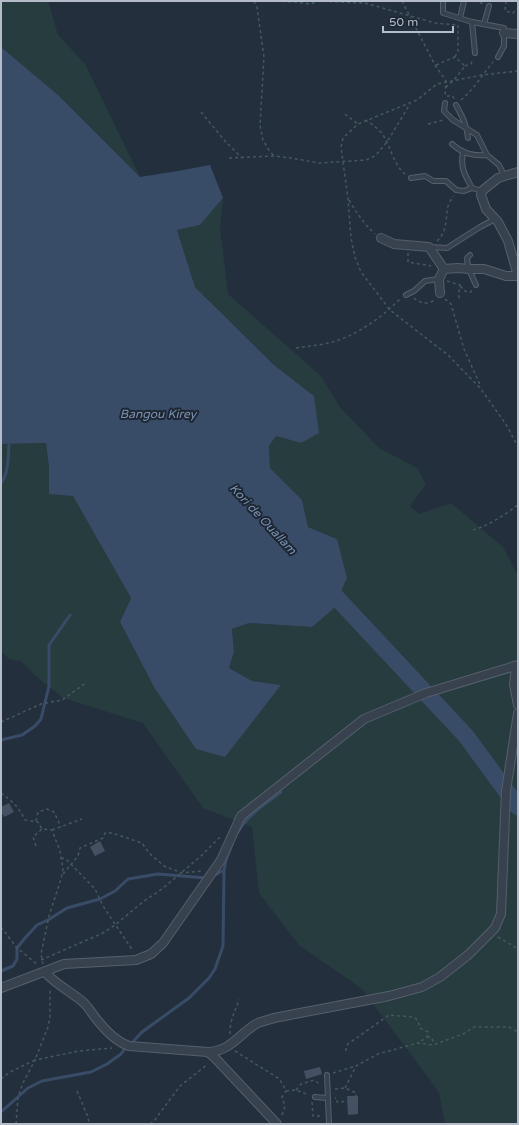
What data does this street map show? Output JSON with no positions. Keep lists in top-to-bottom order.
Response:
{
  "water": ["Bangou Kirey", "Kori de Ouallam"],
  "scale_bar": "50 m"
}
